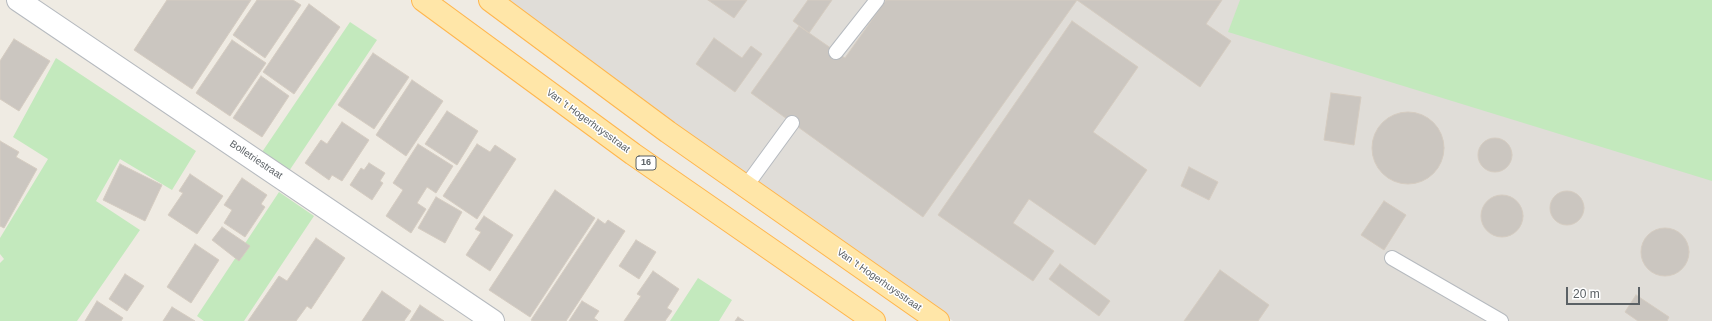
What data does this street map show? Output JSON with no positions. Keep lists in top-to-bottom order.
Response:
{
  "streets": {
    "main road": ["Van 't Hogerhuysstraat", "16"],
    "street": ["Bolletriestraat"]
  },
  "scale_bar": "20 m"
}
